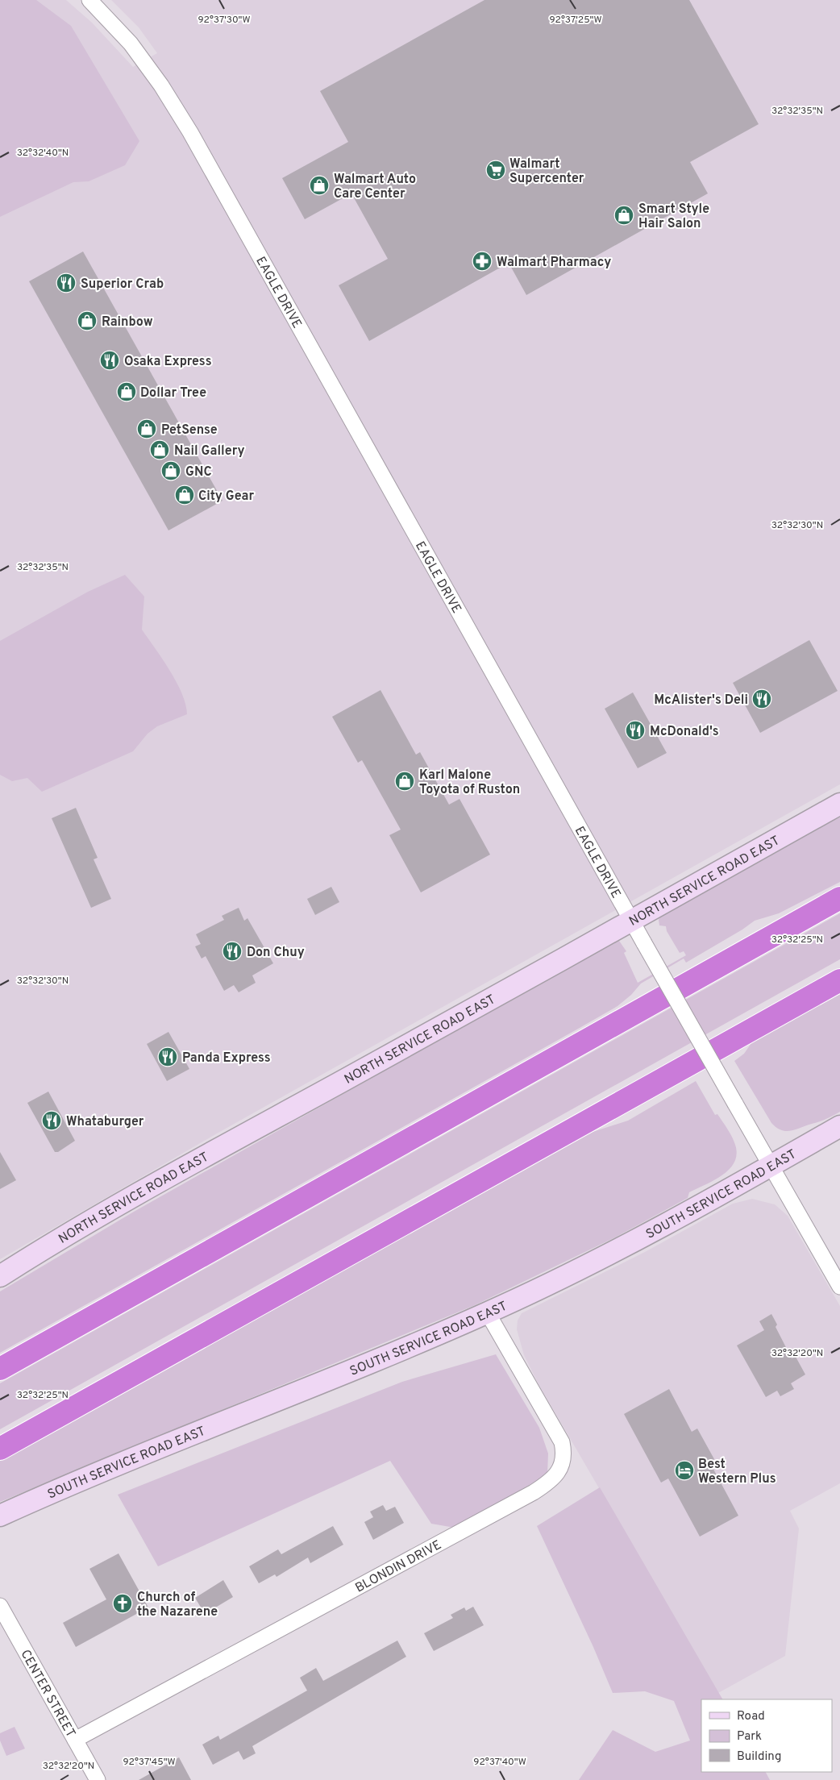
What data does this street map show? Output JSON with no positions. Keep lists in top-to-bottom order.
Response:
{
  "streets": {
    "main road": ["NORTH SERVICE ROAD EAST", "SOUTH SERVICE ROAD EAST"],
    "street": ["EAGLE DRIVE", "BLONDIN DRIVE", "CENTER STREET"]
  },
  "crossings": [
    ["EAGLE DRIVE", "NORTH SERVICE ROAD EAST"],
    ["EAGLE DRIVE", "SOUTH SERVICE ROAD EAST"],
    ["SOUTH SERVICE ROAD EAST", "BLONDIN DRIVE"],
    ["BLONDIN DRIVE", "CENTER STREET"]
  ],
  "places": {
    "supermarket": ["Walmart Supercenter"],
    "shop": [
      "Walmart Auto Care Center",
      "Smart Style Hair Salon",
      "Rainbow",
      "Dollar Tree",
      "PetSense",
      "Nail Gallery",
      "GNC",
      "City Gear",
      "Karl Malone Toyota of Ruston"
    ],
    "pharmacy": ["Walmart Pharmacy"],
    "restaurant": [
      "Superior Crab",
      "Osaka Express",
      "McAlister's Deli",
      "McDonald's",
      "Don Chuy",
      "Panda Express",
      "Whataburger"
    ],
    "hotel": ["Best Western Plus"],
    "church": ["Church of the Nazarene"]
  },
  "legend": ["Road", "Park", "Building"],
  "coordinates": [
    "92°37'30\"W",
    "92°37'25\"W",
    "32°32'35\"N",
    "32°32'40\"N",
    "32°32'30\"N",
    "32°32'25\"N",
    "32°32'20\"N",
    "92°37'45\"W",
    "92°37'40\"W"
  ]
}
